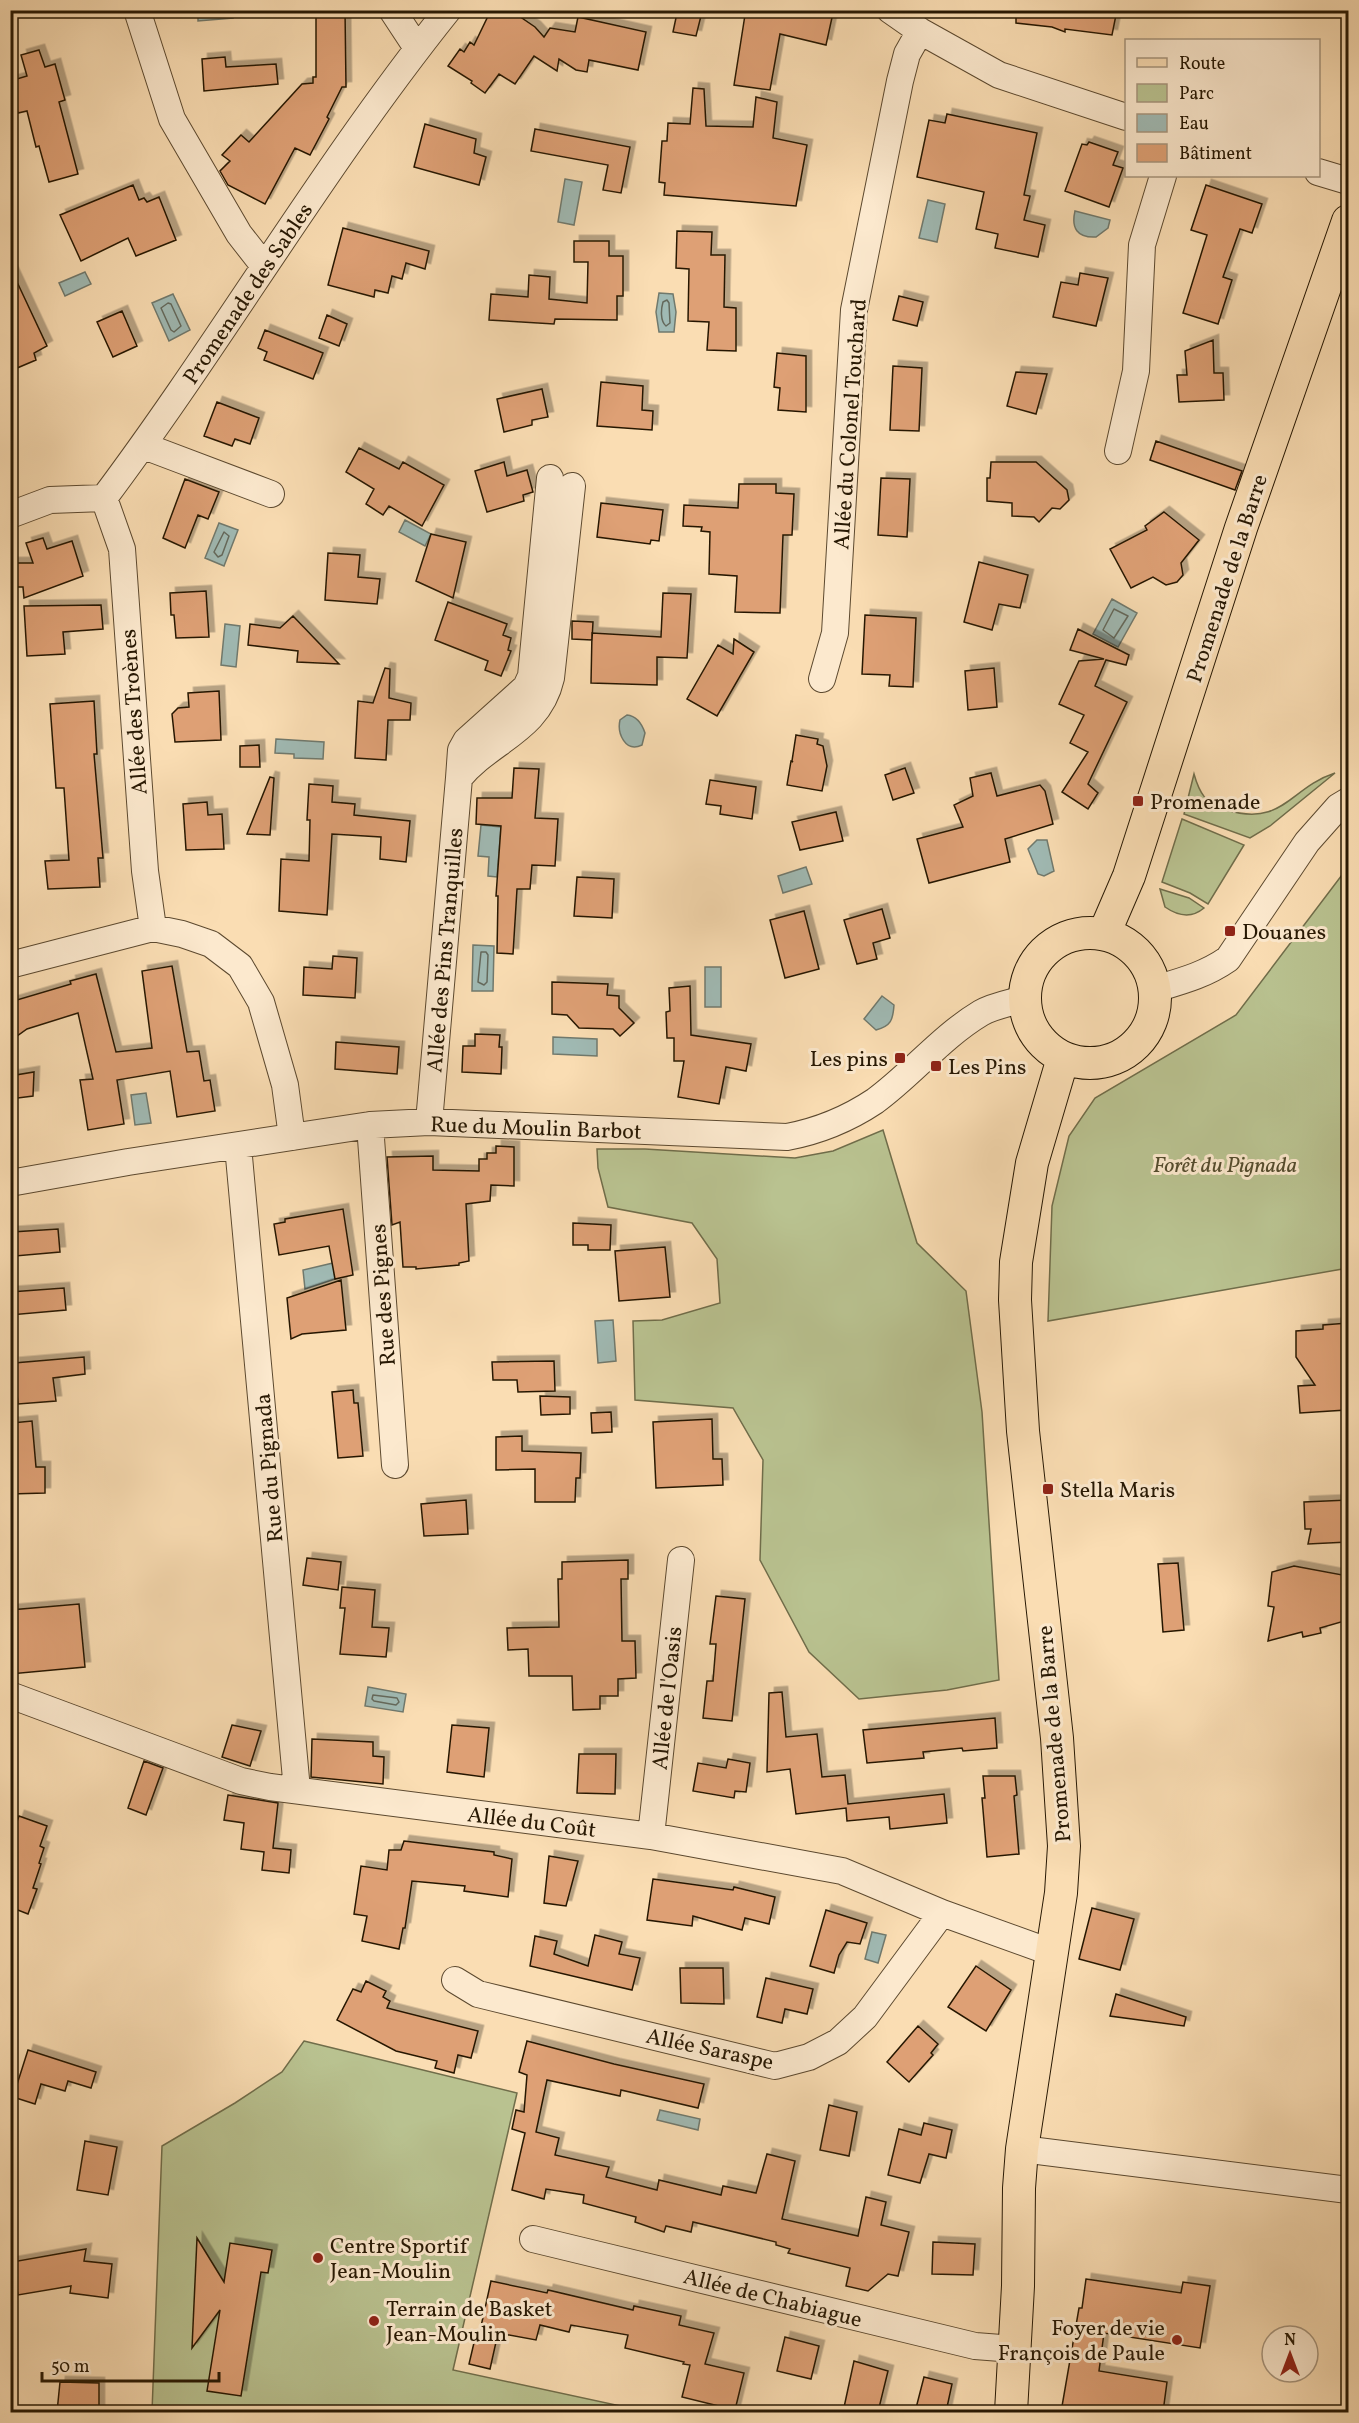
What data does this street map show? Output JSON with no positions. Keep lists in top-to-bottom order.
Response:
{
  "streets": {
    "main road": ["Promenade de la Barre"],
    "street": [
      "Promenade des Sables",
      "Allée du Colonel Touchard",
      "Allée des Troènes",
      "Allée des Pins Tranquilles",
      "Rue du Moulin Barbot",
      "Rue des Pignes",
      "Rue du Pignada",
      "Allée de l'Oasis",
      "Allée du Coût",
      "Allée Saraspe",
      "Allée de Chabiague"
    ]
  },
  "crossings": [
    ["Promenade des Sables", "Allée des Troènes"],
    ["Promenade de la Barre", "Rue du Moulin Barbot"],
    ["Promenade de la Barre", "Allée du Coût"],
    ["Promenade de la Barre", "Allée de Chabiague"],
    ["Allée des Pins Tranquilles", "Rue du Moulin Barbot"],
    ["Rue du Moulin Barbot", "Rue des Pignes"],
    ["Rue du Moulin Barbot", "Rue du Pignada"],
    ["Rue du Pignada", "Allée du Coût"],
    ["Allée de l'Oasis", "Allée du Coût"],
    ["Allée du Coût", "Allée Saraspe"]
  ],
  "parks": ["Forêt du Pignada"],
  "places": {
    "transit": [
      "Promenade",
      "Douanes",
      "Les pins",
      "Les Pins",
      "Stella Maris"
    ],
    "other": ["Centre Sportif Jean-Moulin", "Terrain de Basket Jean-Moulin", "Foyer de vie François de Paule"]
  },
  "legend": [
    "Route",
    "Parc",
    "Eau",
    "Bâtiment"
  ],
  "scale_bar": "50 m",
  "north": "top"
}
